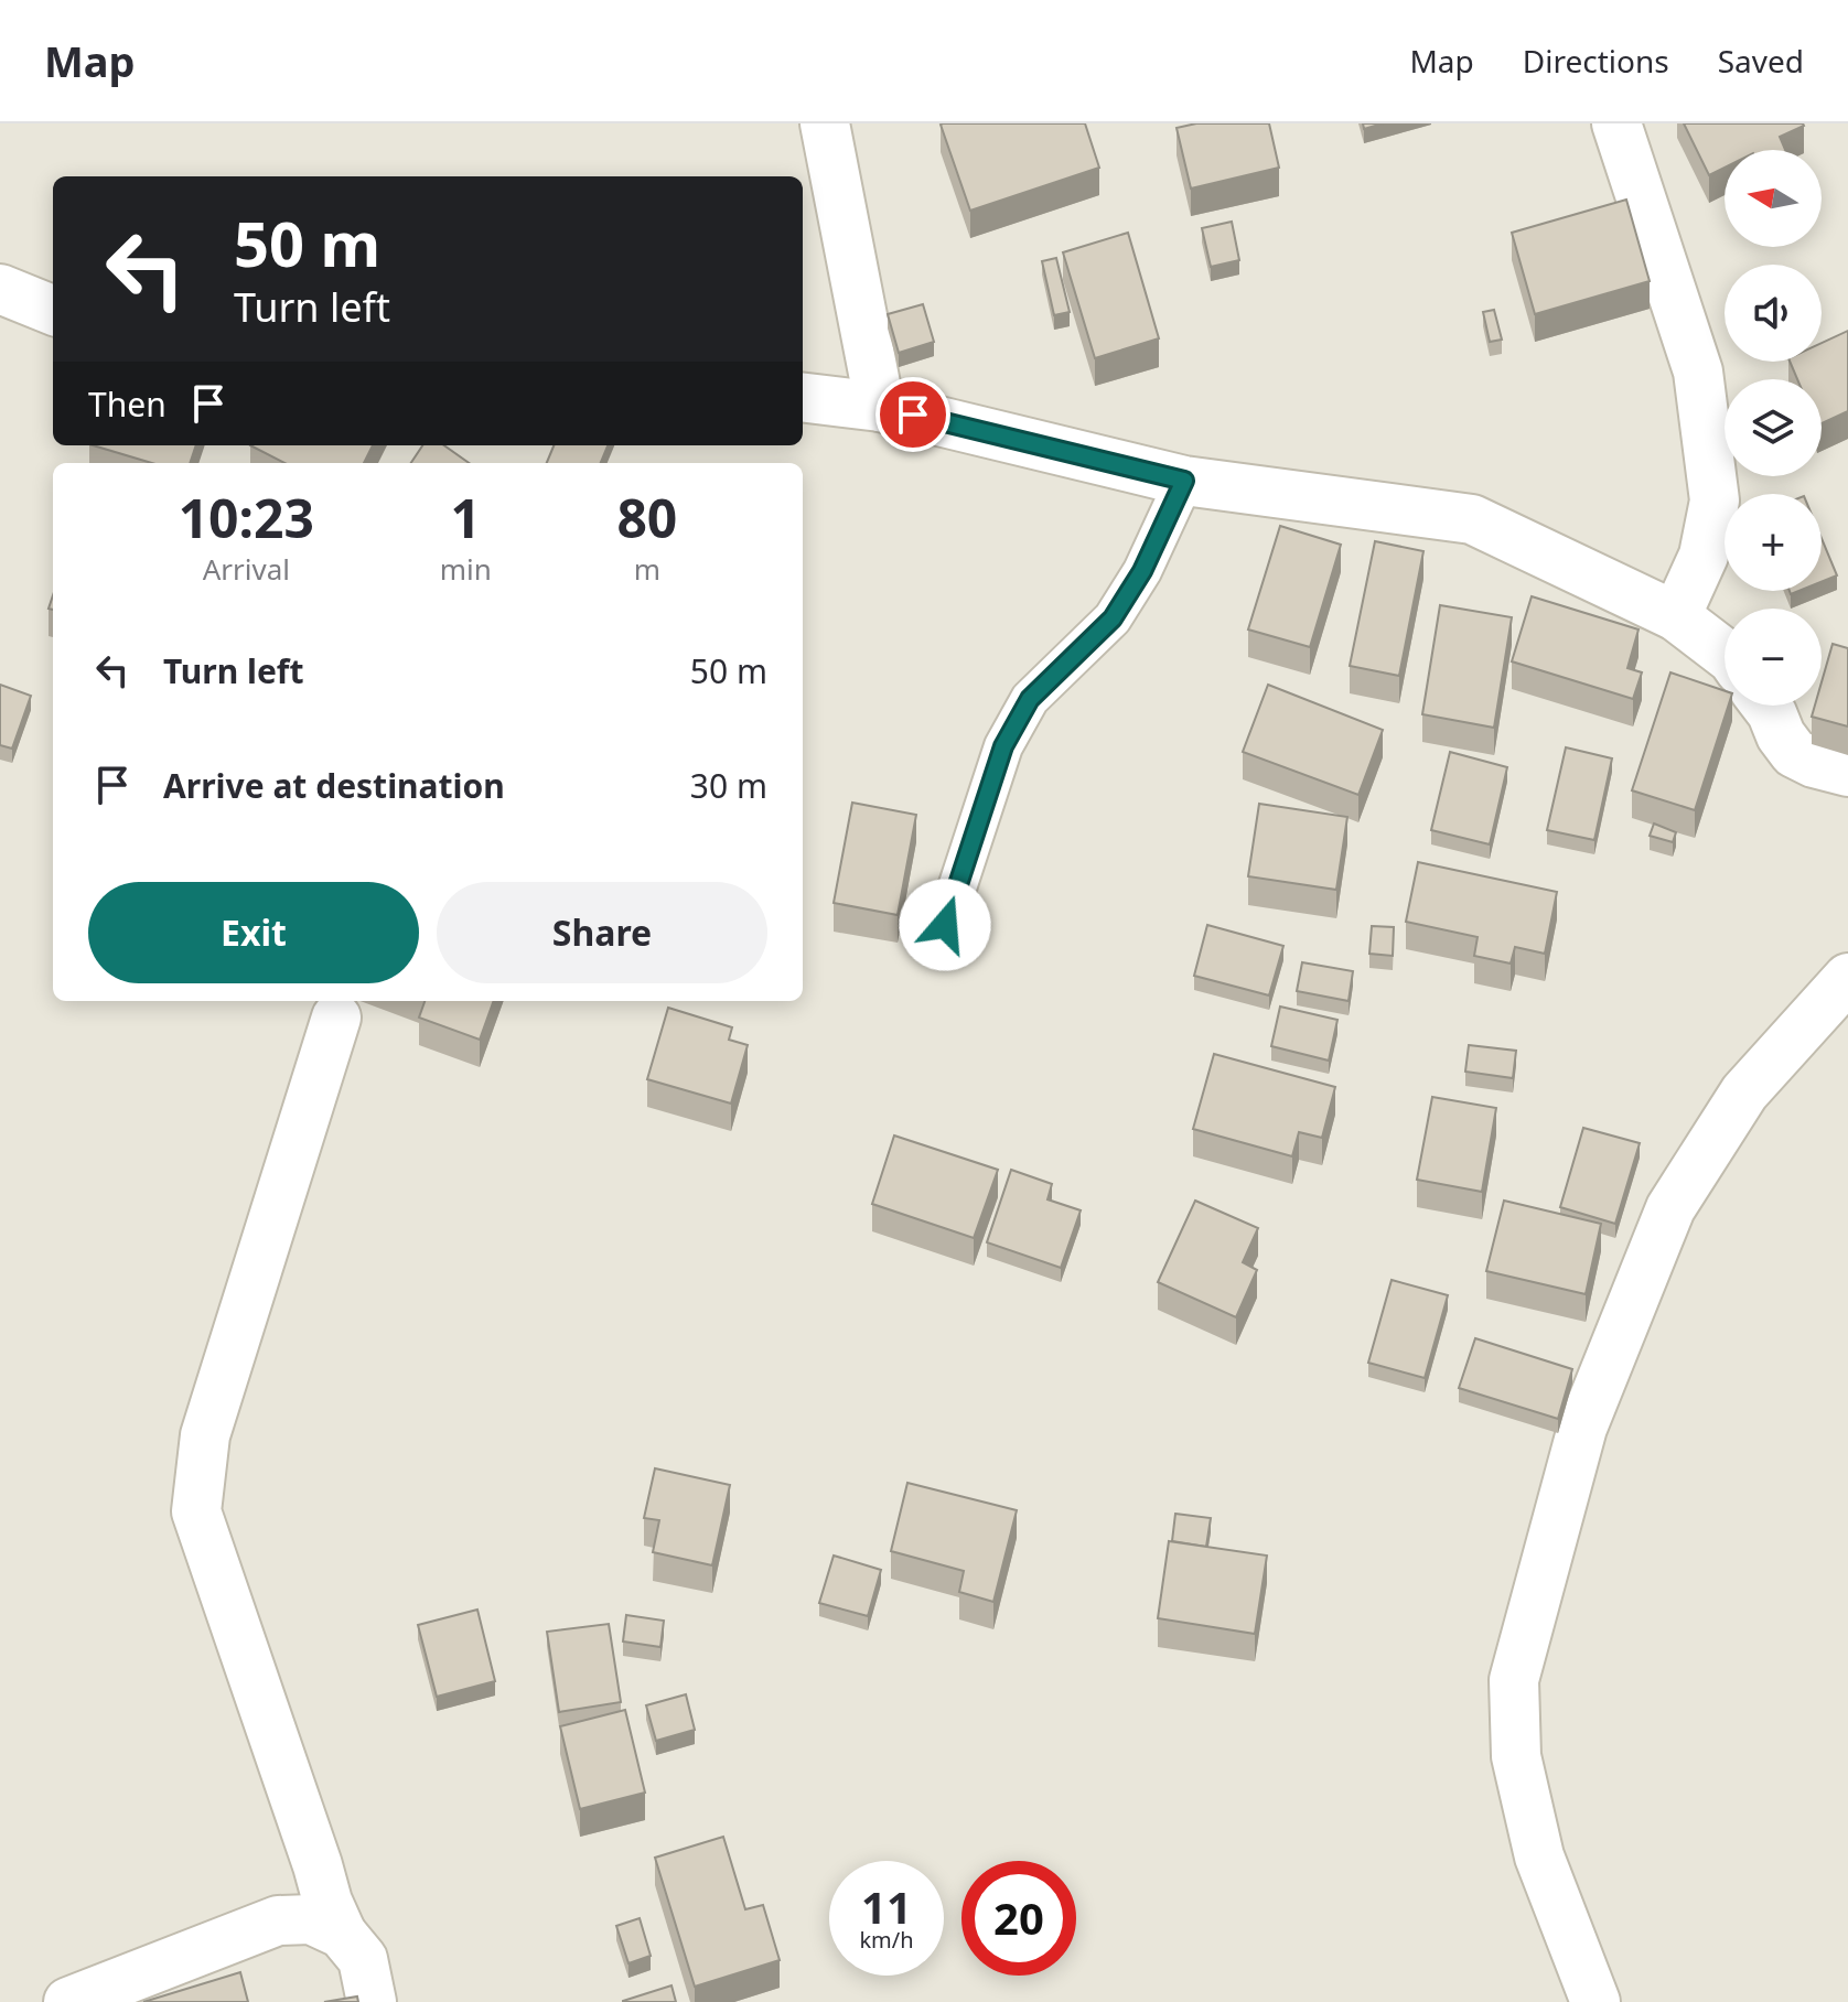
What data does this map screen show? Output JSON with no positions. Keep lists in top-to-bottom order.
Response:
{
  "north": "left",
  "page": {
    "header": "Map",
    "nav": ["Map", "Directions", "Saved"],
    "map_buttons": ["+", "−"],
    "turn": ["50 m", "Turn left"],
    "then": "Then",
    "eta": [
      "10:23",
      "Arrival",
      "1",
      "min",
      "80",
      "m"
    ],
    "list": [
      {
        "name": "Turn left",
        "value": "50 m"
      },
      {
        "name": "Arrive at destination",
        "value": "30 m"
      }
    ],
    "buttons": ["Exit", "Share"],
    "speed": "11 km/h",
    "limit": "20"
  }
}
